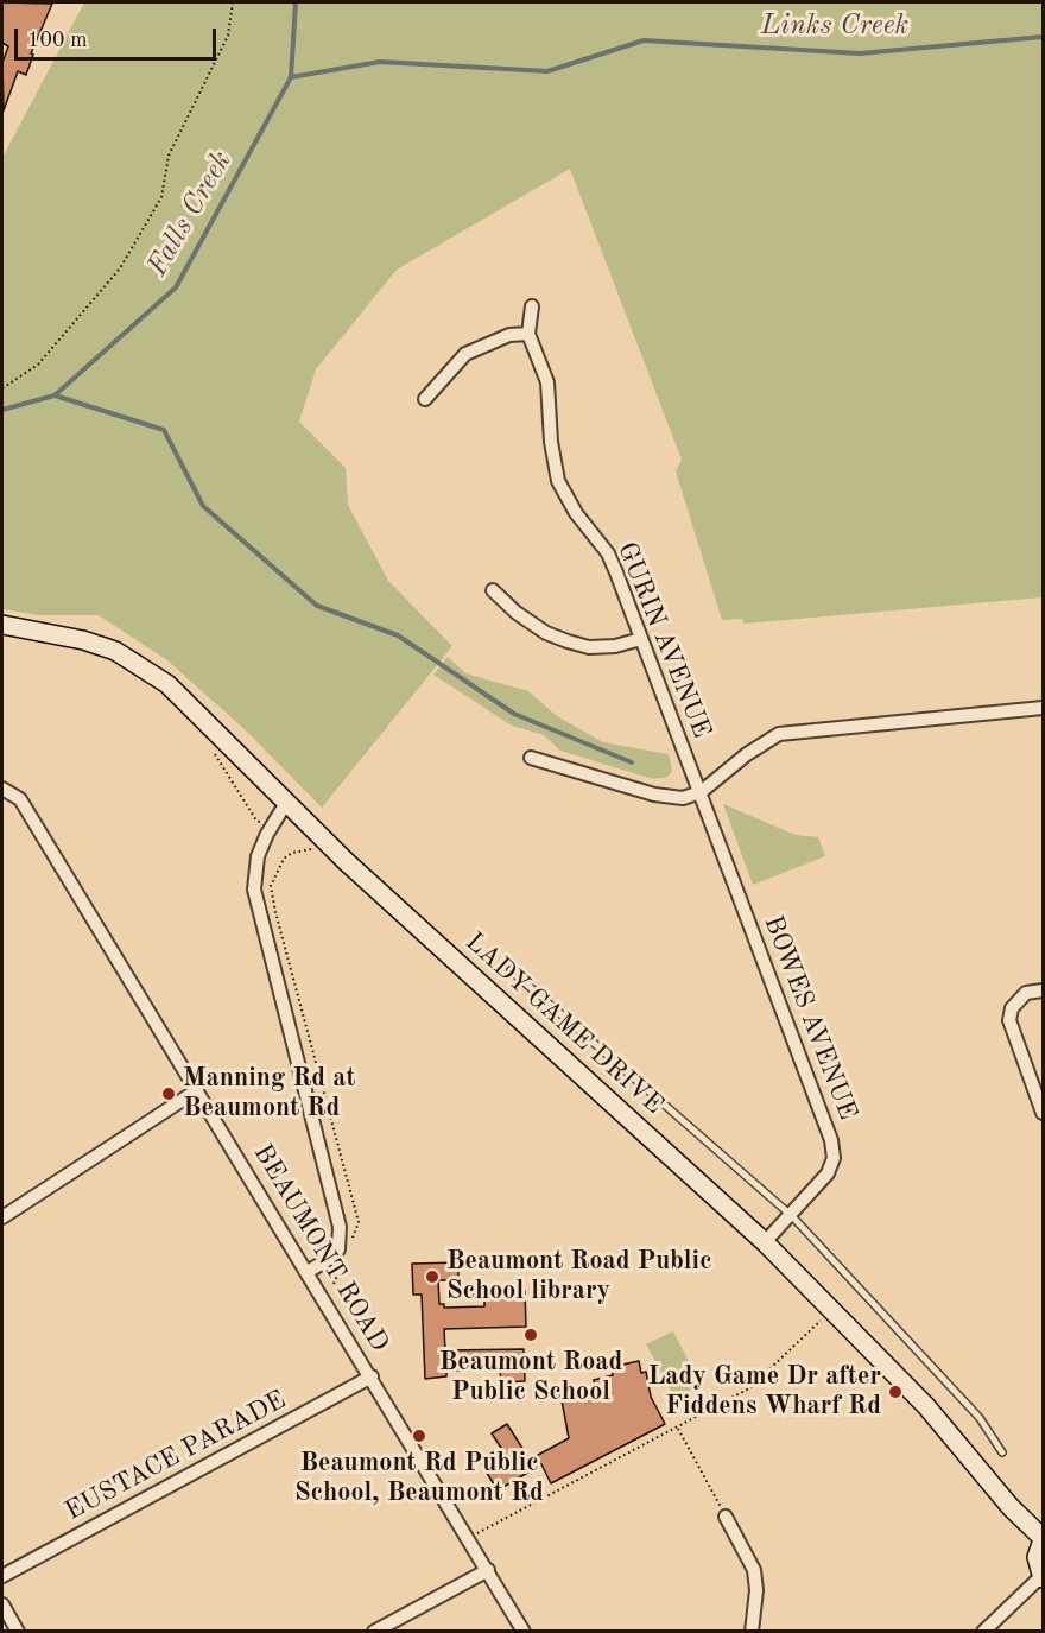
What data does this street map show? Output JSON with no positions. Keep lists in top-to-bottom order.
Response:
{
  "streets": {
    "main road": ["LADY GAME DRIVE"],
    "street": [
      "GURIN AVENUE",
      "BOWES AVENUE",
      "BEAUMONT ROAD",
      "EUSTACE PARADE"
    ]
  },
  "crossings": [
    ["GURIN AVENUE", "BOWES AVENUE"],
    ["BOWES AVENUE", "LADY GAME DRIVE"],
    ["BEAUMONT ROAD", "EUSTACE PARADE"]
  ],
  "water": ["Links Creek", "Falls Creek"],
  "places": [
    "Manning Rd at Beaumont Rd",
    "Beaumont Road Public School library",
    "Beaumont Road Public School",
    "Lady Game Dr after Fiddens Wharf Rd",
    "Beaumont Rd Public School, Beaumont Rd"
  ],
  "scale_bar": "100 m"
}
